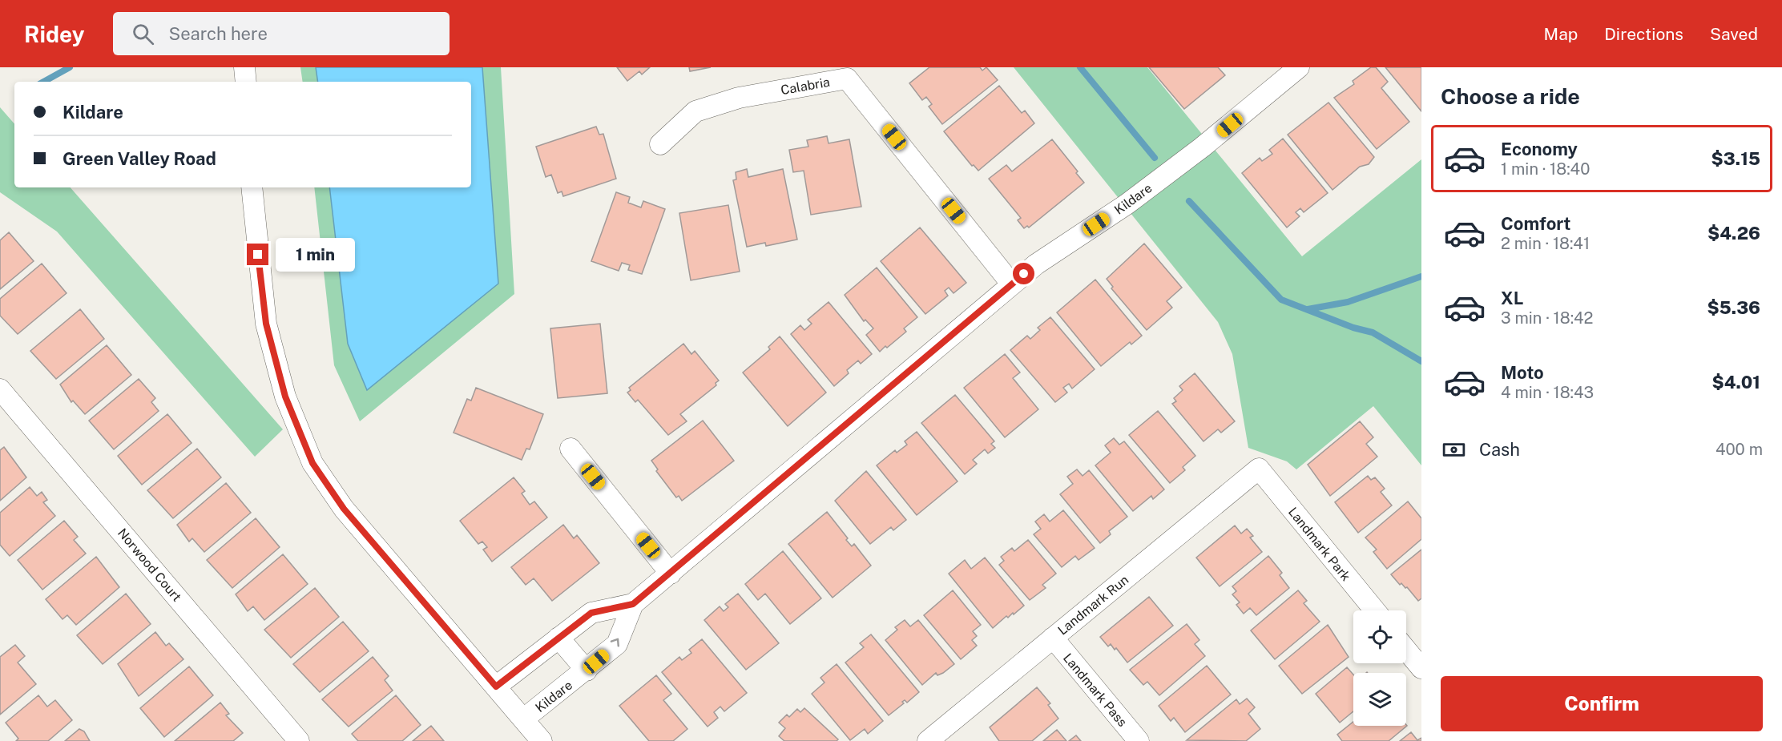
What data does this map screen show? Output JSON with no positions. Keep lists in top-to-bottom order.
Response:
{
  "streets": {
    "street": [
      "Calabria",
      "Kildare",
      "Landmark Park",
      "Norwood Court",
      "Landmark Run",
      "Landmark Pass"
    ]
  },
  "crossings": [
    ["Calabria", "Kildare"],
    ["Landmark Park", "Landmark Run"],
    ["Landmark Run", "Landmark Pass"]
  ],
  "page": {
    "header": "Ridey",
    "search": "Search here",
    "nav": ["Map", "Directions", "Saved"],
    "heading": "Choose a ride",
    "banner": ["Kildare", "Green Valley Road"],
    "list": [
      {
        "name": "Economy",
        "note": "1 min · 18:40",
        "value": "$3.15"
      },
      {
        "name": "Comfort",
        "note": "2 min · 18:41",
        "value": "$4.26"
      },
      {
        "name": "XL",
        "note": "3 min · 18:42",
        "value": "$5.36"
      },
      {
        "name": "Moto",
        "note": "4 min · 18:43",
        "value": "$4.01"
      }
    ],
    "bubble": "1 min",
    "pay": ["Cash", "400 m"],
    "buttons": "Confirm"
  }
}
